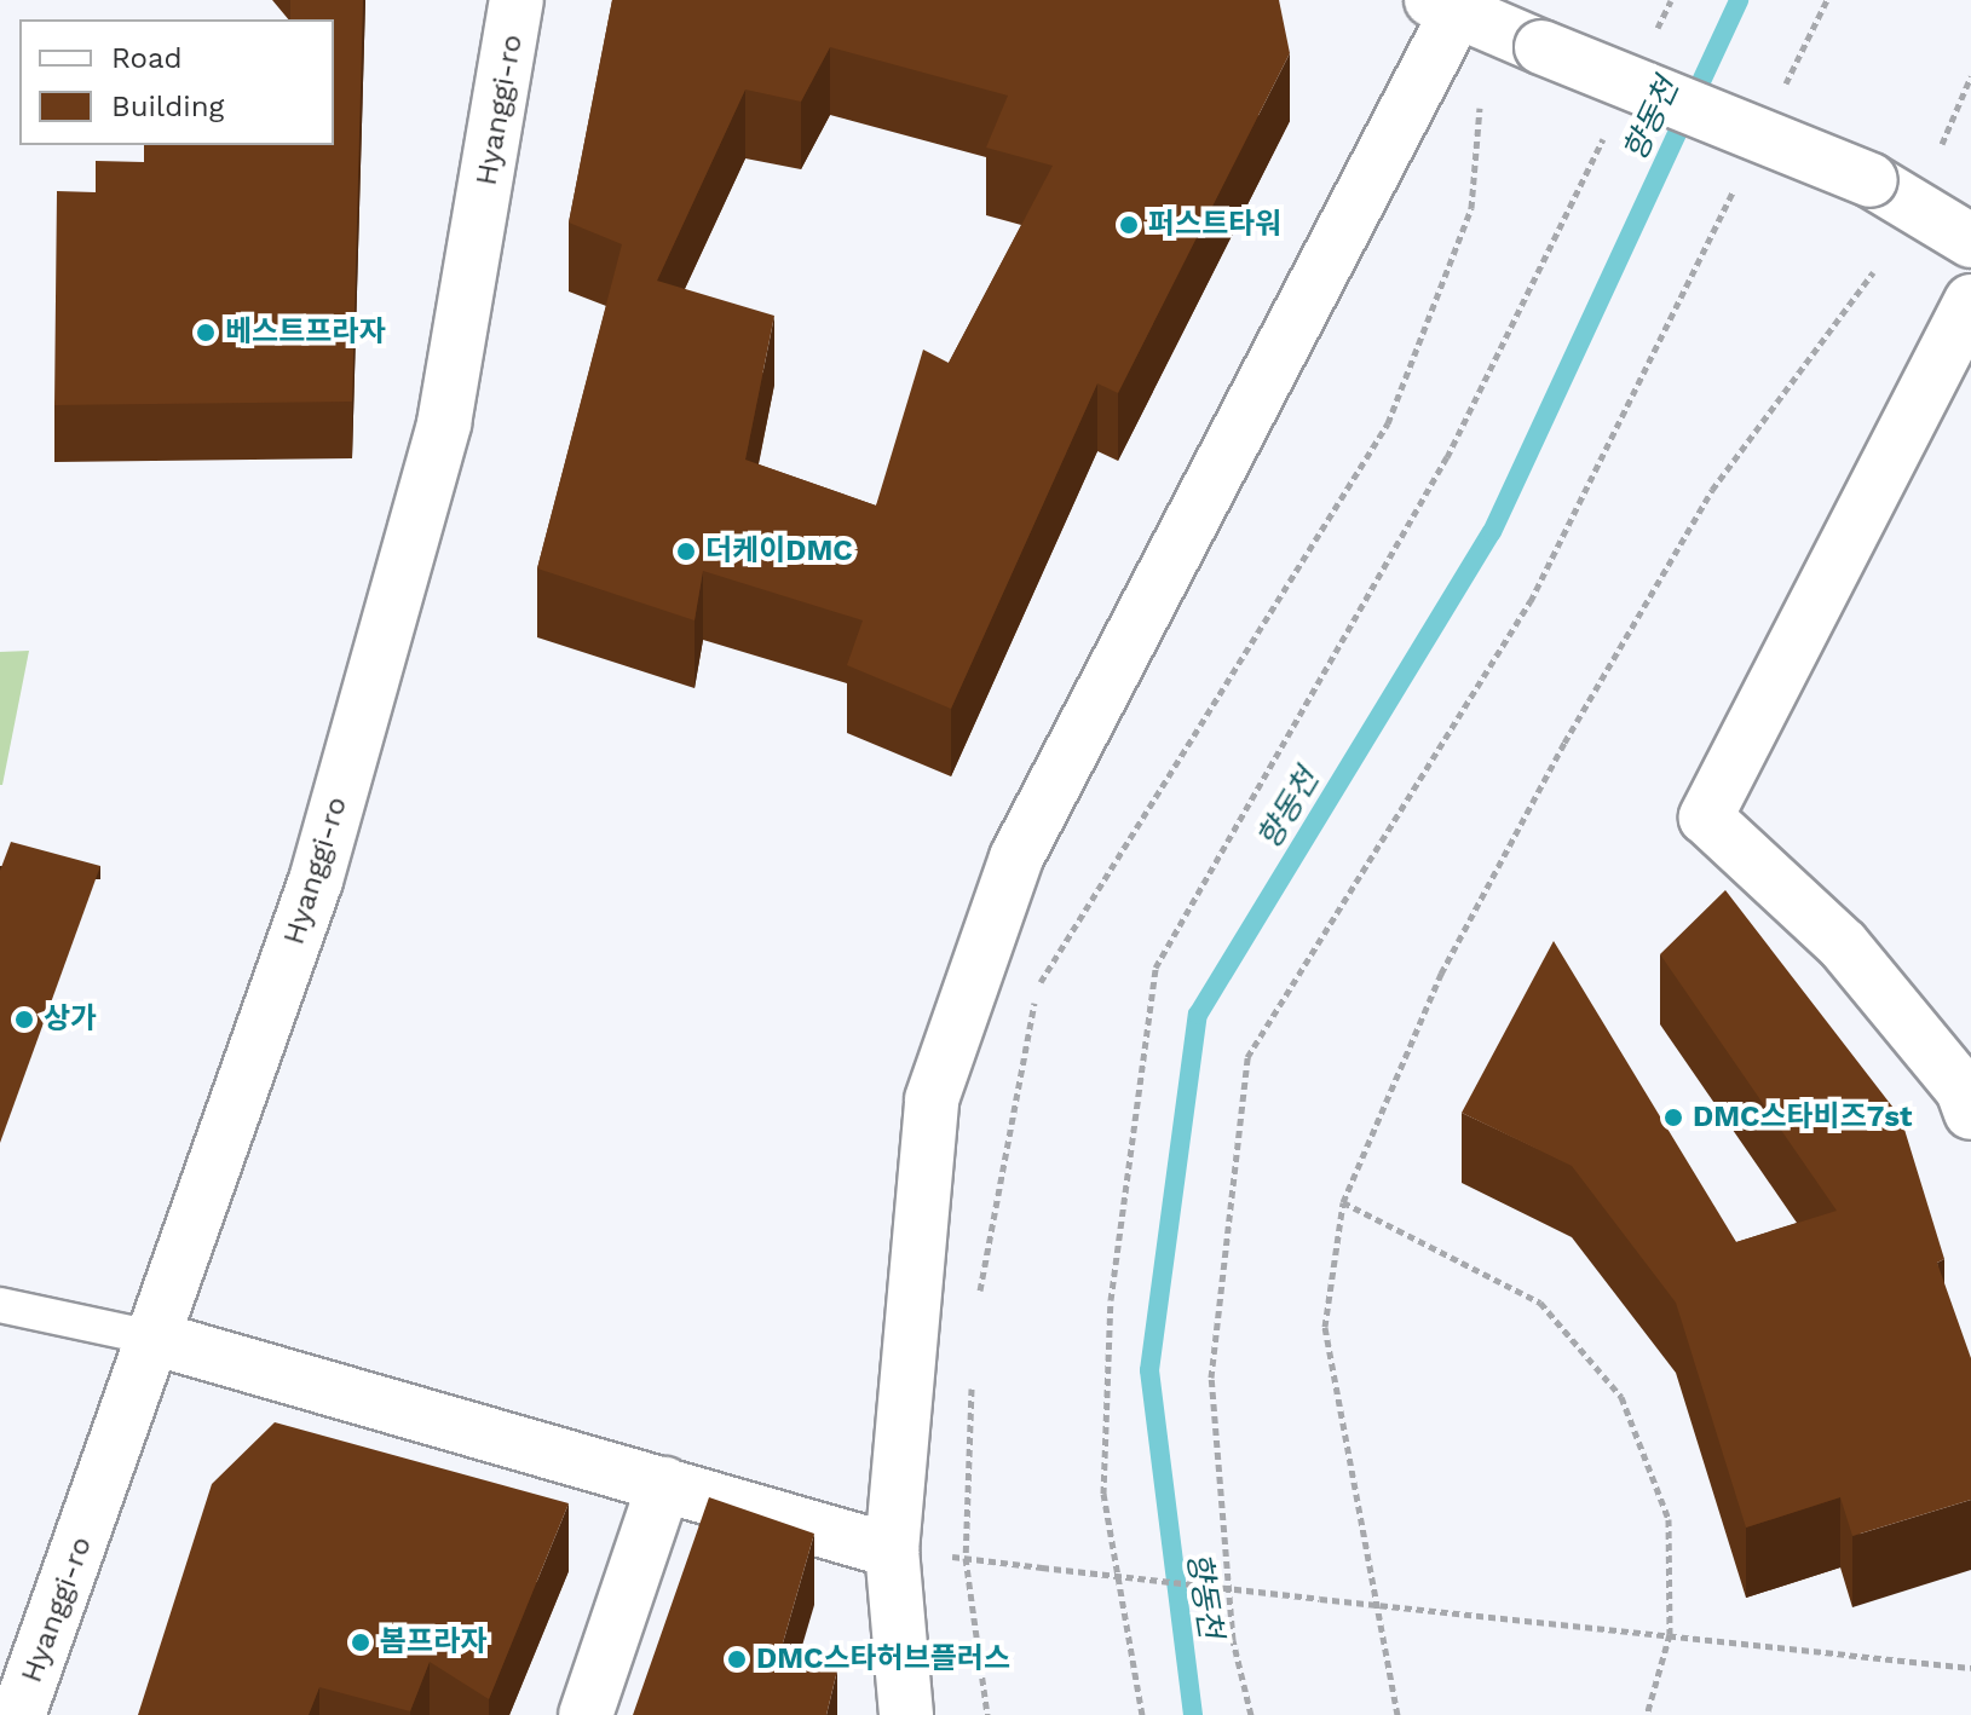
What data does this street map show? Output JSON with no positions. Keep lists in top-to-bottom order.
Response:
{
  "streets": {
    "street": ["Hyanggi-ro"]
  },
  "water": ["향동천"],
  "places": [
    "퍼스트타워",
    "베스트프라자",
    "더케이DMC",
    "상가",
    "DMC스타비즈7st",
    "봄프라자",
    "DMC스타허브플러스"
  ],
  "legend": ["Road", "Building"]
}
